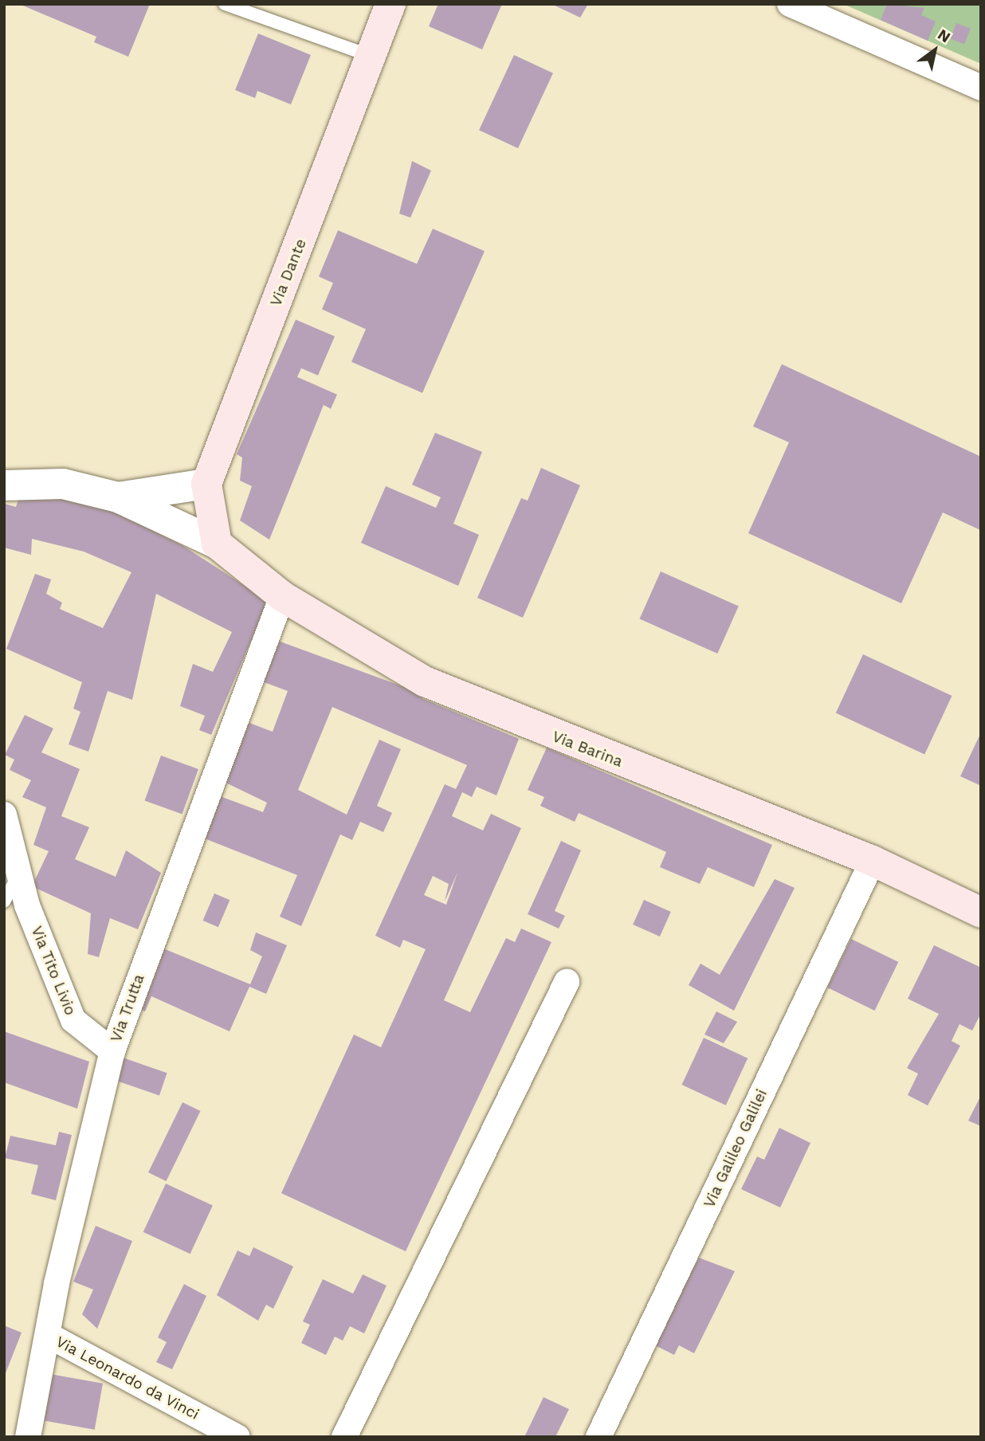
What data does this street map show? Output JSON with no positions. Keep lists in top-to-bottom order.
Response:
{
  "streets": {
    "main road": ["Via Dante", "Via Barina"],
    "street": [
      "Via Tito Livio",
      "Via Trutta",
      "Via Galileo Galilei",
      "Via Leonardo da Vinci"
    ]
  },
  "crossings": [
    ["Via Barina", "Via Trutta"],
    ["Via Barina", "Via Galileo Galilei"],
    ["Via Tito Livio", "Via Trutta"],
    ["Via Trutta", "Via Leonardo da Vinci"]
  ],
  "north": "top right"
}
